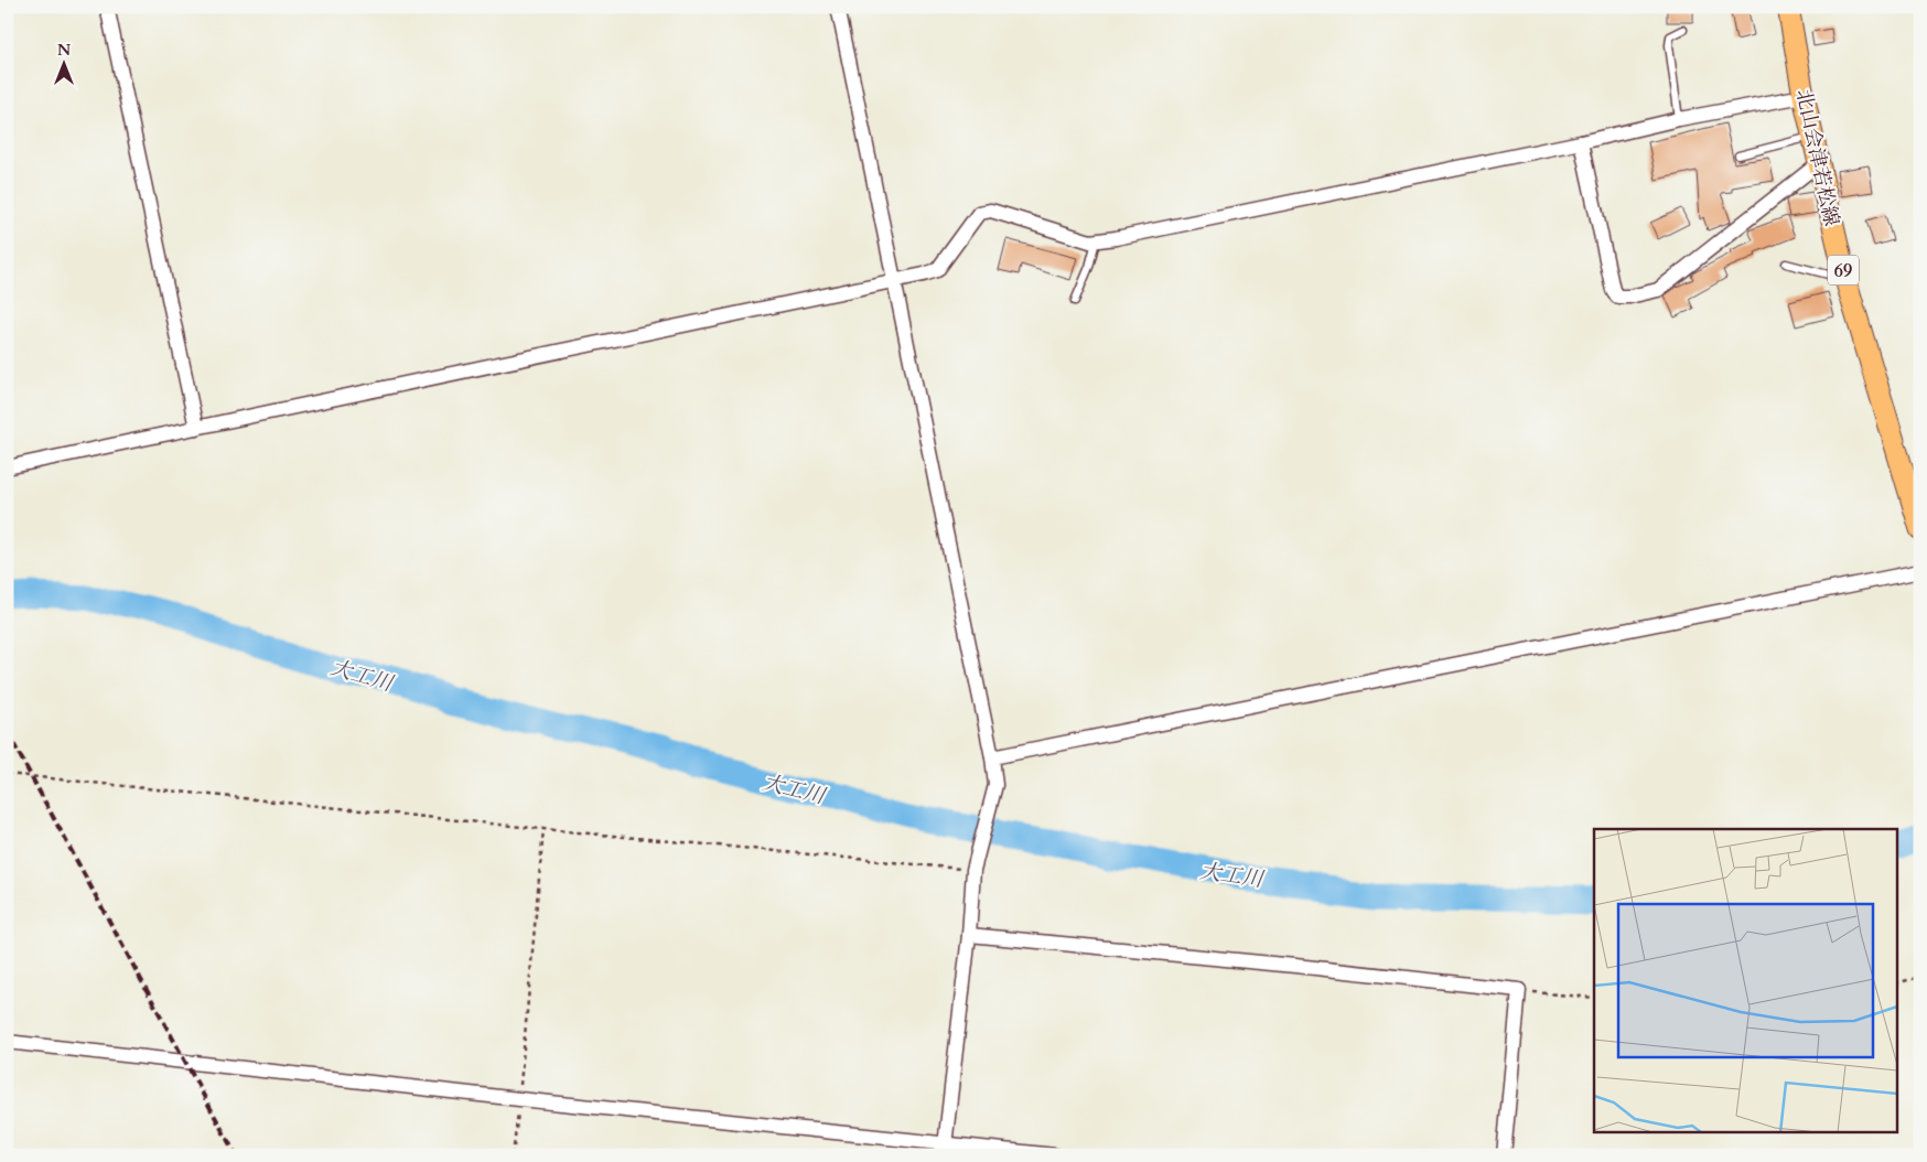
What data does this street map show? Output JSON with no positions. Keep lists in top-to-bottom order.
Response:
{
  "streets": {
    "main road": ["北山会津若松線", "69"]
  },
  "water": ["大工川"],
  "north": "top"
}
